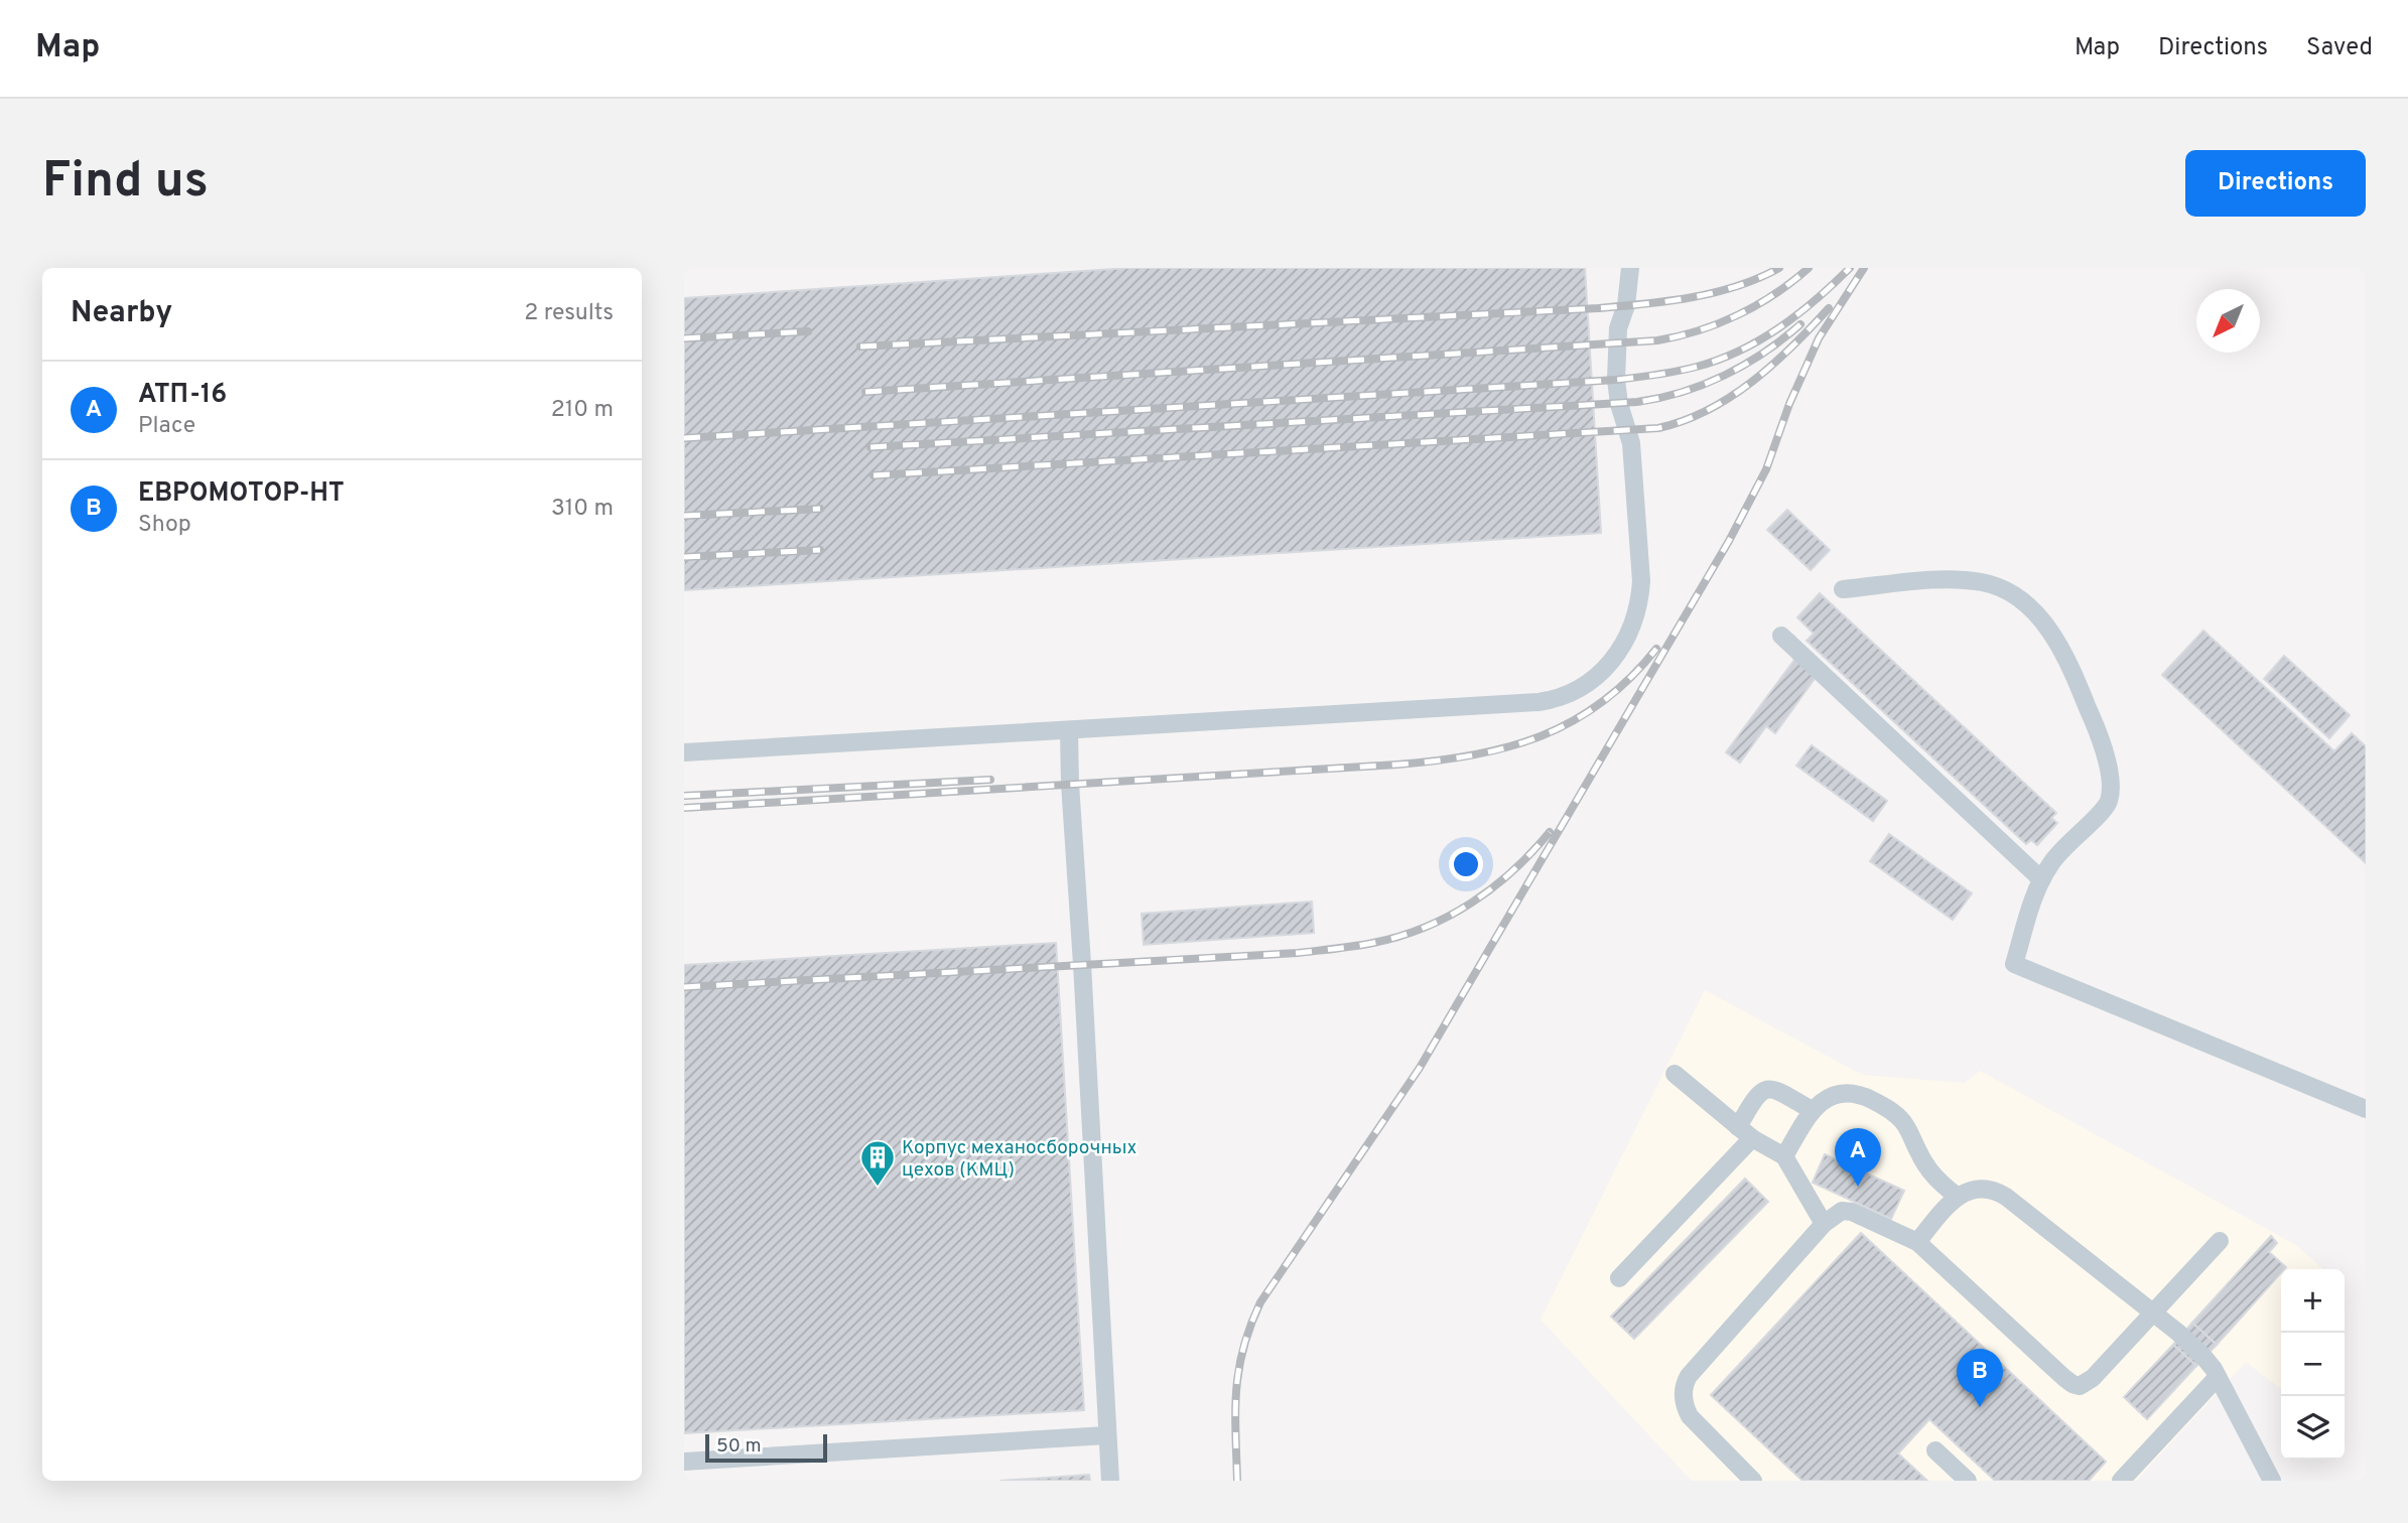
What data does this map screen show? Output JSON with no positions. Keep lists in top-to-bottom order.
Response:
{
  "places": {
    "building": ["Корпус механосборочных цехов (КМЦ)"]
  },
  "scale_bar": "50 m",
  "north": "bottom left",
  "page": {
    "header": "Map",
    "nav": ["Map", "Directions", "Saved"],
    "buttons": "Directions",
    "title": "Find us",
    "heading": ["Nearby", "2 results"],
    "list": [
      {
        "mark": "A",
        "name": "АТП-16",
        "note": "Place",
        "value": "210 m"
      },
      {
        "mark": "B",
        "name": "ЕВРОМОТОР-НТ",
        "note": "Shop",
        "value": "310 m"
      }
    ],
    "pins": ["A", "B"],
    "map_buttons": ["+", "−"],
    "scale": "50 m"
  }
}
